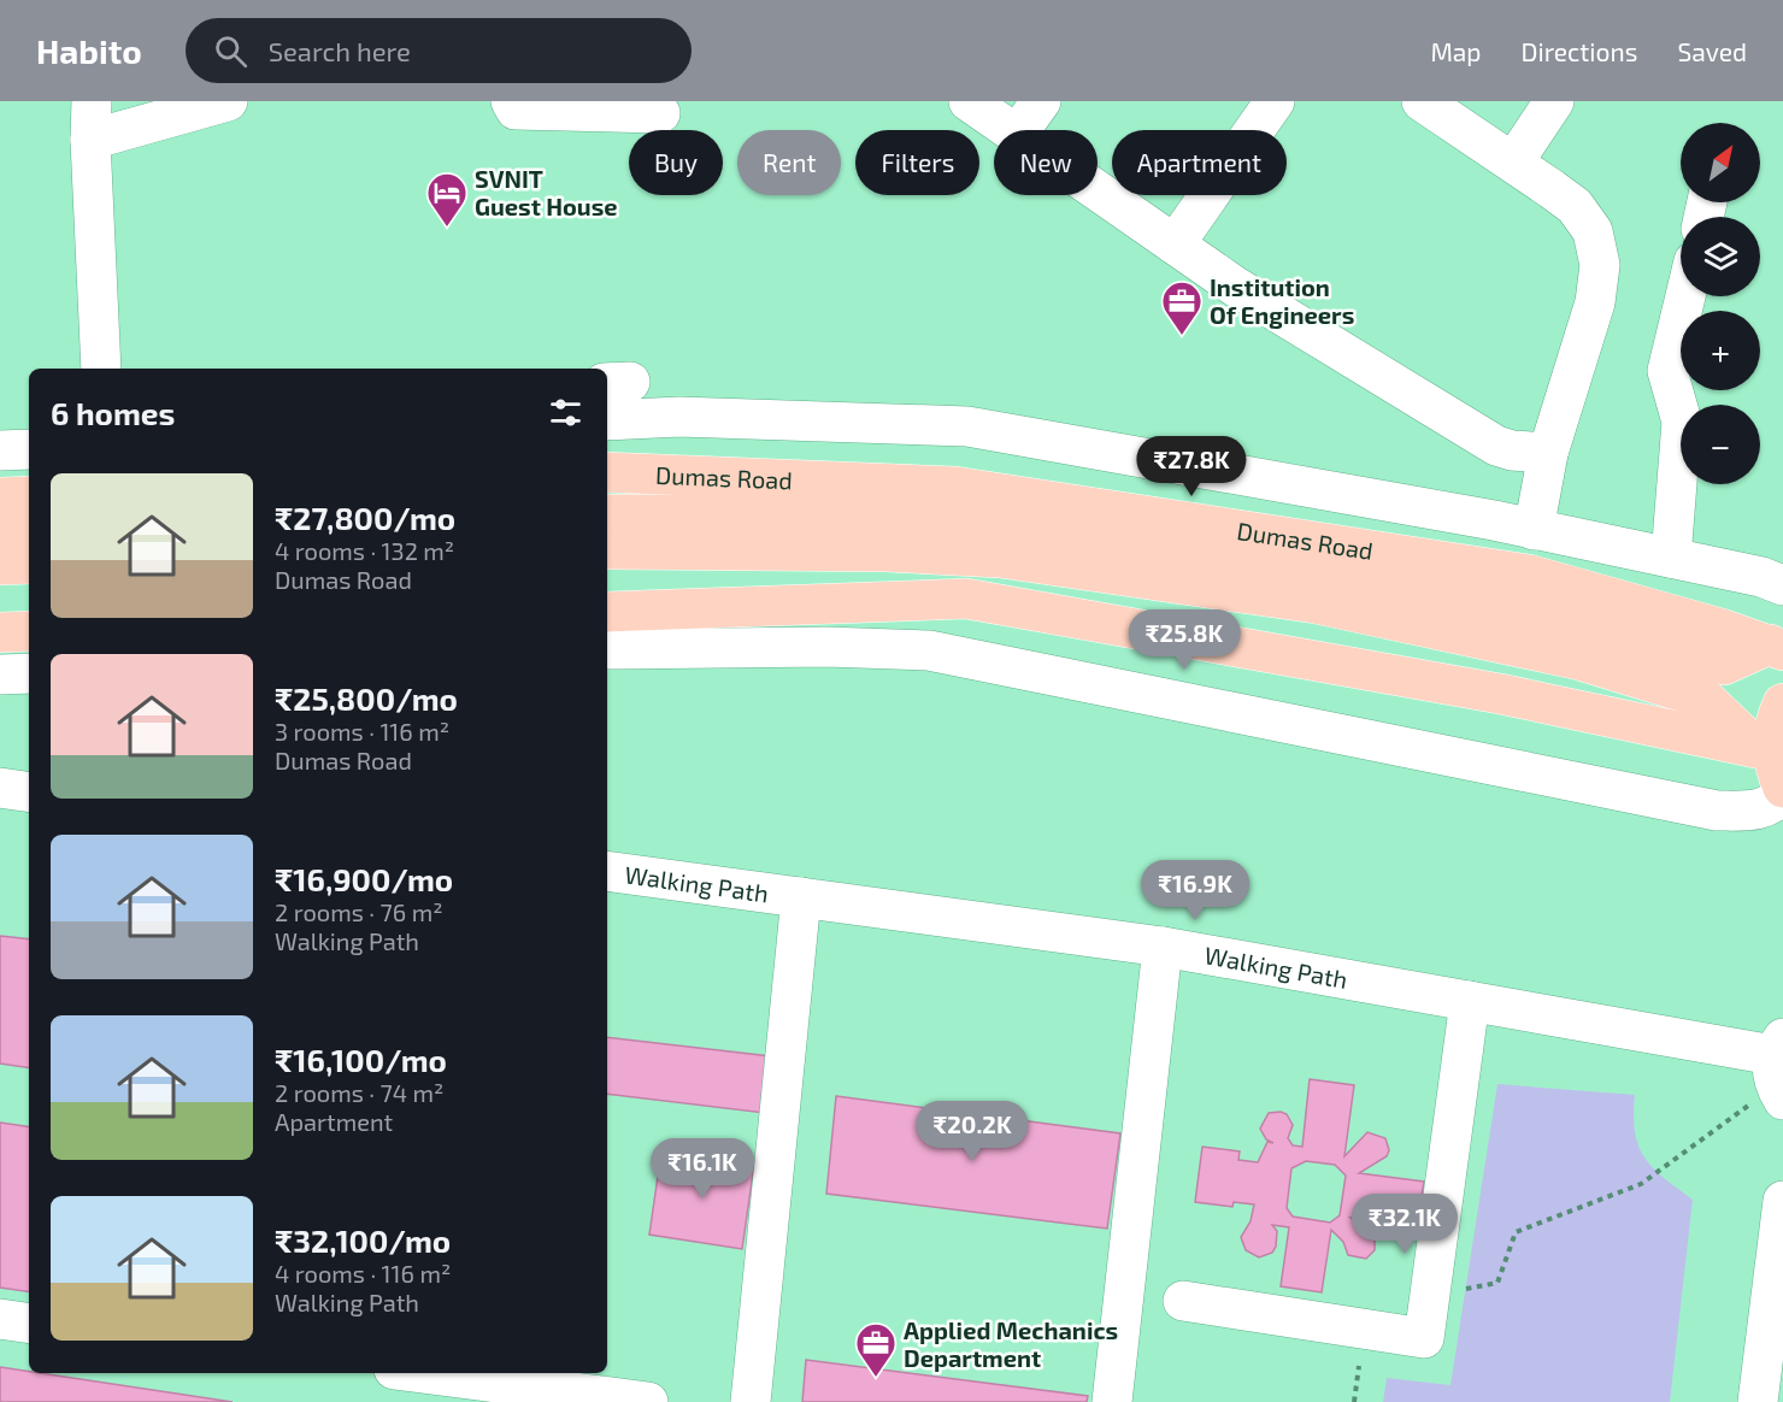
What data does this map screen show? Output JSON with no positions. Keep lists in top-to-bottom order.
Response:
{
  "streets": {
    "main road": ["Dumas Road"],
    "street": ["Walking Path"]
  },
  "places": {
    "hotel": ["SVNIT Guest House"],
    "office": ["Institution Of Engineers", "Applied Mechanics Department"]
  },
  "north": "top right",
  "page": {
    "header": "Habito",
    "search": "Search here",
    "nav": ["Map", "Directions", "Saved"],
    "map_buttons": ["+", "−"],
    "chip": [
      "Buy",
      "Rent",
      "Filters",
      "New",
      "Apartment"
    ],
    "heading": "6 homes",
    "price": [
      "₹27.8K",
      "₹25.8K",
      "₹16.9K",
      "₹20.2K",
      "₹16.1K",
      "₹32.1K"
    ],
    "list": [
      {
        "name": "₹27,800/mo",
        "note": "4 rooms · 132 m² · Dumas Road"
      },
      {
        "name": "₹25,800/mo",
        "note": "3 rooms · 116 m² · Dumas Road"
      },
      {
        "name": "₹16,900/mo",
        "note": "2 rooms · 76 m² · Walking Path"
      },
      {
        "name": "₹16,100/mo",
        "note": "2 rooms · 74 m² · Apartment"
      },
      {
        "name": "₹32,100/mo",
        "note": "4 rooms · 116 m² · Walking Path"
      }
    ]
  }
}
